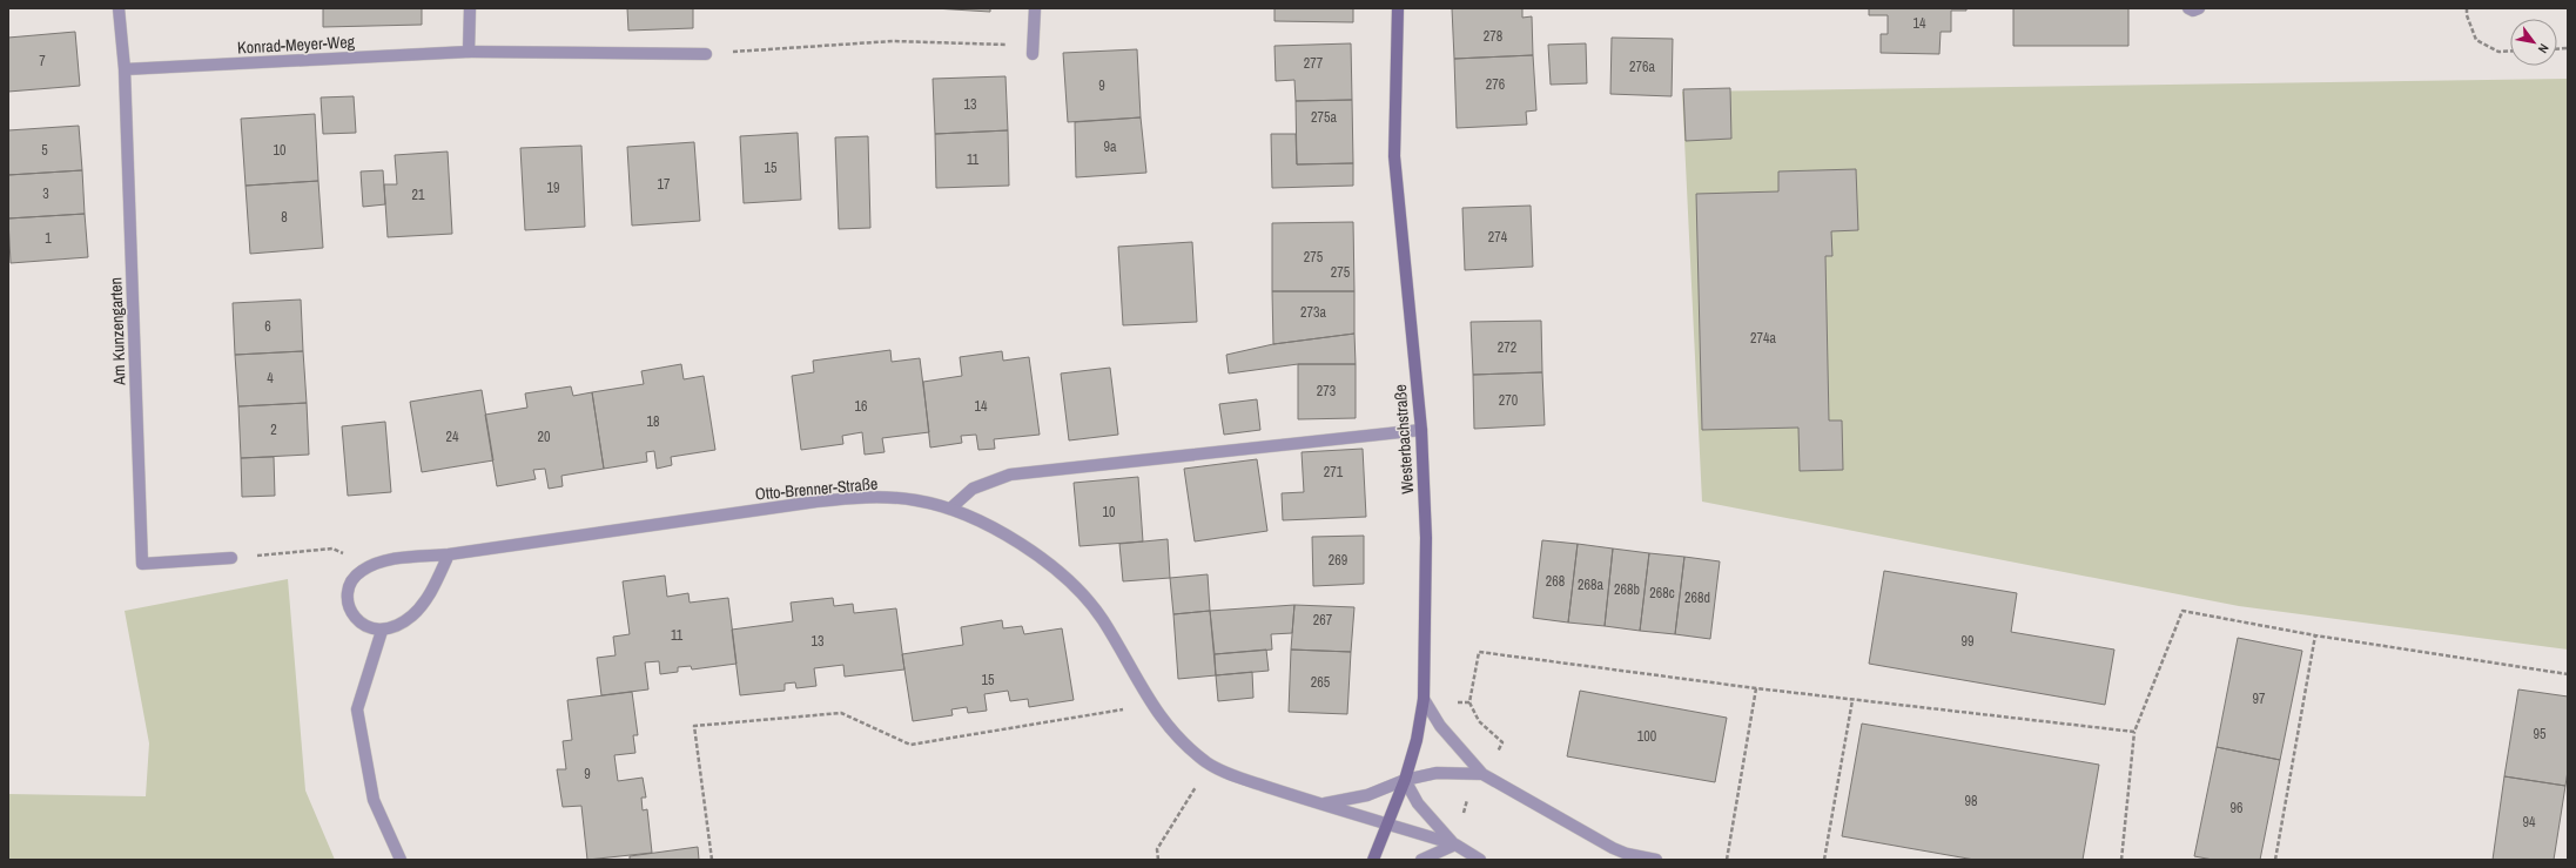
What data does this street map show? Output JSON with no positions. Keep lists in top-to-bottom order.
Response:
{
  "streets": {
    "main road": ["Westerbachstraße"],
    "street": ["Konrad-Meyer-Weg", "Am Kunzengarten", "Otto-Brenner-Straße"]
  },
  "crossings": [
    ["Konrad-Meyer-Weg", "Am Kunzengarten"],
    ["Westerbachstraße", "Otto-Brenner-Straße"]
  ],
  "house_numbers": [
    "14",
    "278",
    "7",
    "277",
    "276a",
    "276",
    "9",
    "13",
    "275a",
    "9a",
    "5",
    "10",
    "11",
    "15",
    "17",
    "19",
    "3",
    "21",
    "8",
    "274",
    "1",
    "275",
    "275",
    "273a",
    "6",
    "274a",
    "272",
    "4",
    "273",
    "270",
    "16",
    "14",
    "18",
    "2",
    "24",
    "20",
    "271",
    "10",
    "269",
    "268",
    "268a",
    "268b",
    "268c",
    "268d",
    "267",
    "11",
    "13",
    "99",
    "15",
    "265",
    "97",
    "95",
    "100",
    "9",
    "98",
    "96",
    "94"
  ],
  "north": "bottom right"
}
